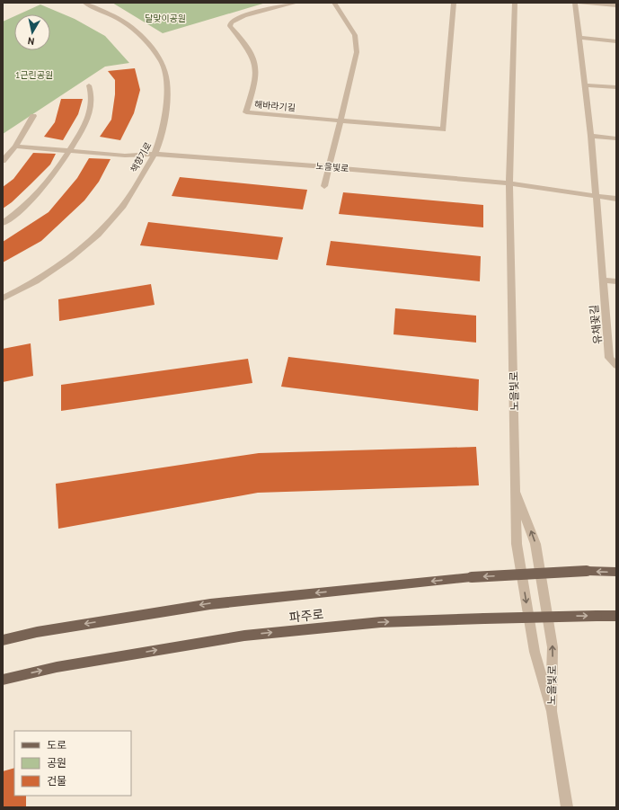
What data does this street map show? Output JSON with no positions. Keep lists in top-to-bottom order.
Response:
{
  "streets": {
    "main road": ["파주로"],
    "street": [
      "해바라기길",
      "책향기로",
      "노을빛로",
      "유채꽃길"
    ]
  },
  "crossings": [
    ["책향기로", "노을빛로"]
  ],
  "parks": ["달맞이공원", "1근린공원"],
  "legend": ["도로", "공원", "건물"],
  "north": "bottom"
}
